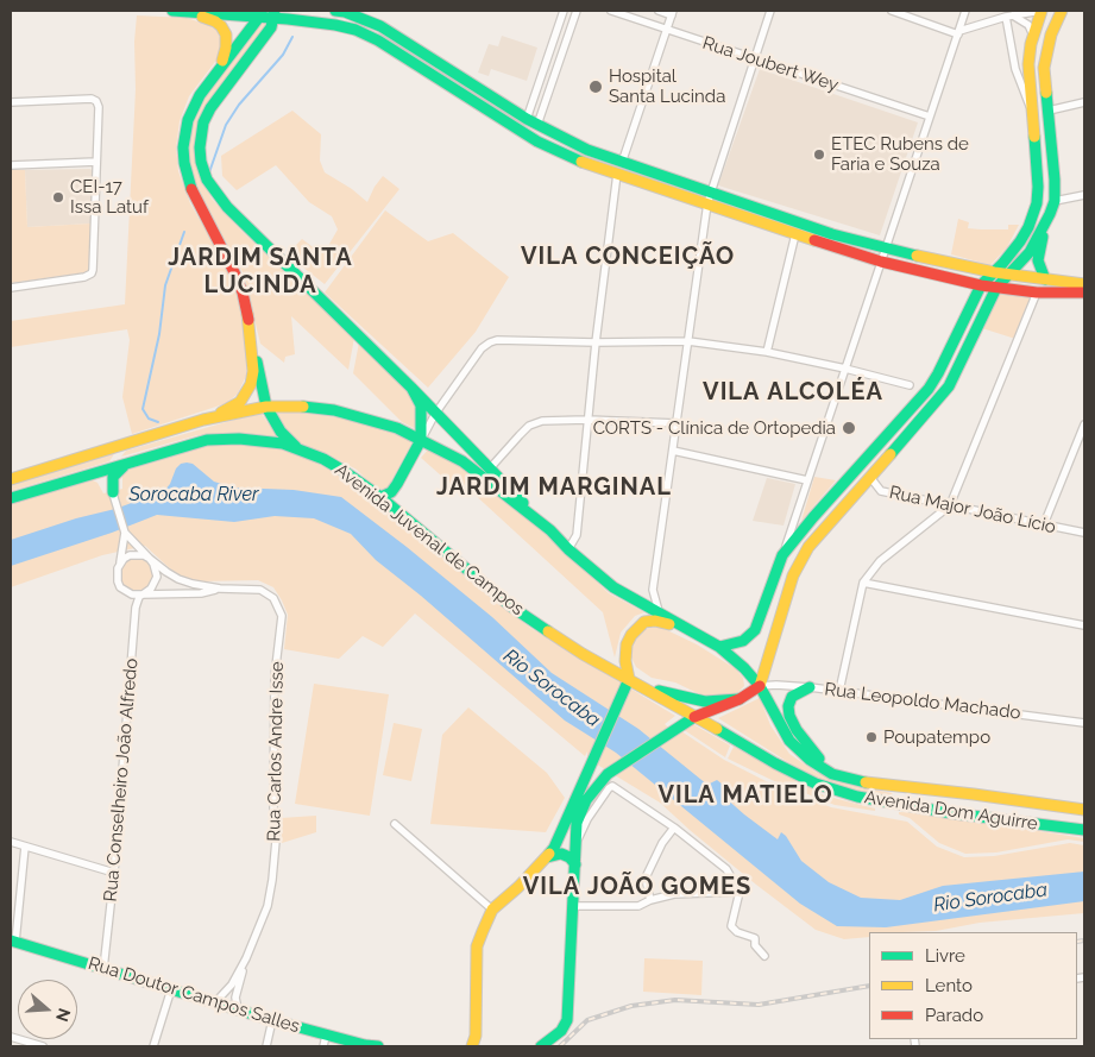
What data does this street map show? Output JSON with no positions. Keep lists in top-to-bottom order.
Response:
{
  "streets": {
    "main road": ["Avenida Juvenal de Campos", "Avenida Dom Aguirre", "Rua Doutor Campos Salles"],
    "street": [
      "Rua Joubert Wey",
      "Rua Major João Lício",
      "Rua Leopoldo Machado",
      "Rua Carlos Andre Isse",
      "Rua Conselheiro João Alfredo"
    ]
  },
  "crossings": [
    ["Avenida Juvenal de Campos", "Avenida Dom Aguirre"],
    ["Rua Leopoldo Machado", "Avenida Dom Aguirre"],
    ["Rua Carlos Andre Isse", "Rua Conselheiro João Alfredo"],
    ["Rua Carlos Andre Isse", "Rua Doutor Campos Salles"],
    ["Rua Conselheiro João Alfredo", "Rua Doutor Campos Salles"]
  ],
  "districts": [
    "VILA CONCEIÇÃO",
    "JARDIM SANTA LUCINDA",
    "VILA ALCOLÉA",
    "JARDIM MARGINAL",
    "VILA MATIELO",
    "VILA JOÃO GOMES"
  ],
  "water": ["Sorocaba River", "Rio Sorocaba"],
  "places": [
    "Hospital Santa Lucinda",
    "ETEC Rubens de Faria e Souza",
    "CEI-17 Issa Latuf",
    "CORTS - Clínica de Ortopedia",
    "Poupatempo"
  ],
  "legend": ["Livre", "Lento", "Parado"],
  "north": "right"
}
